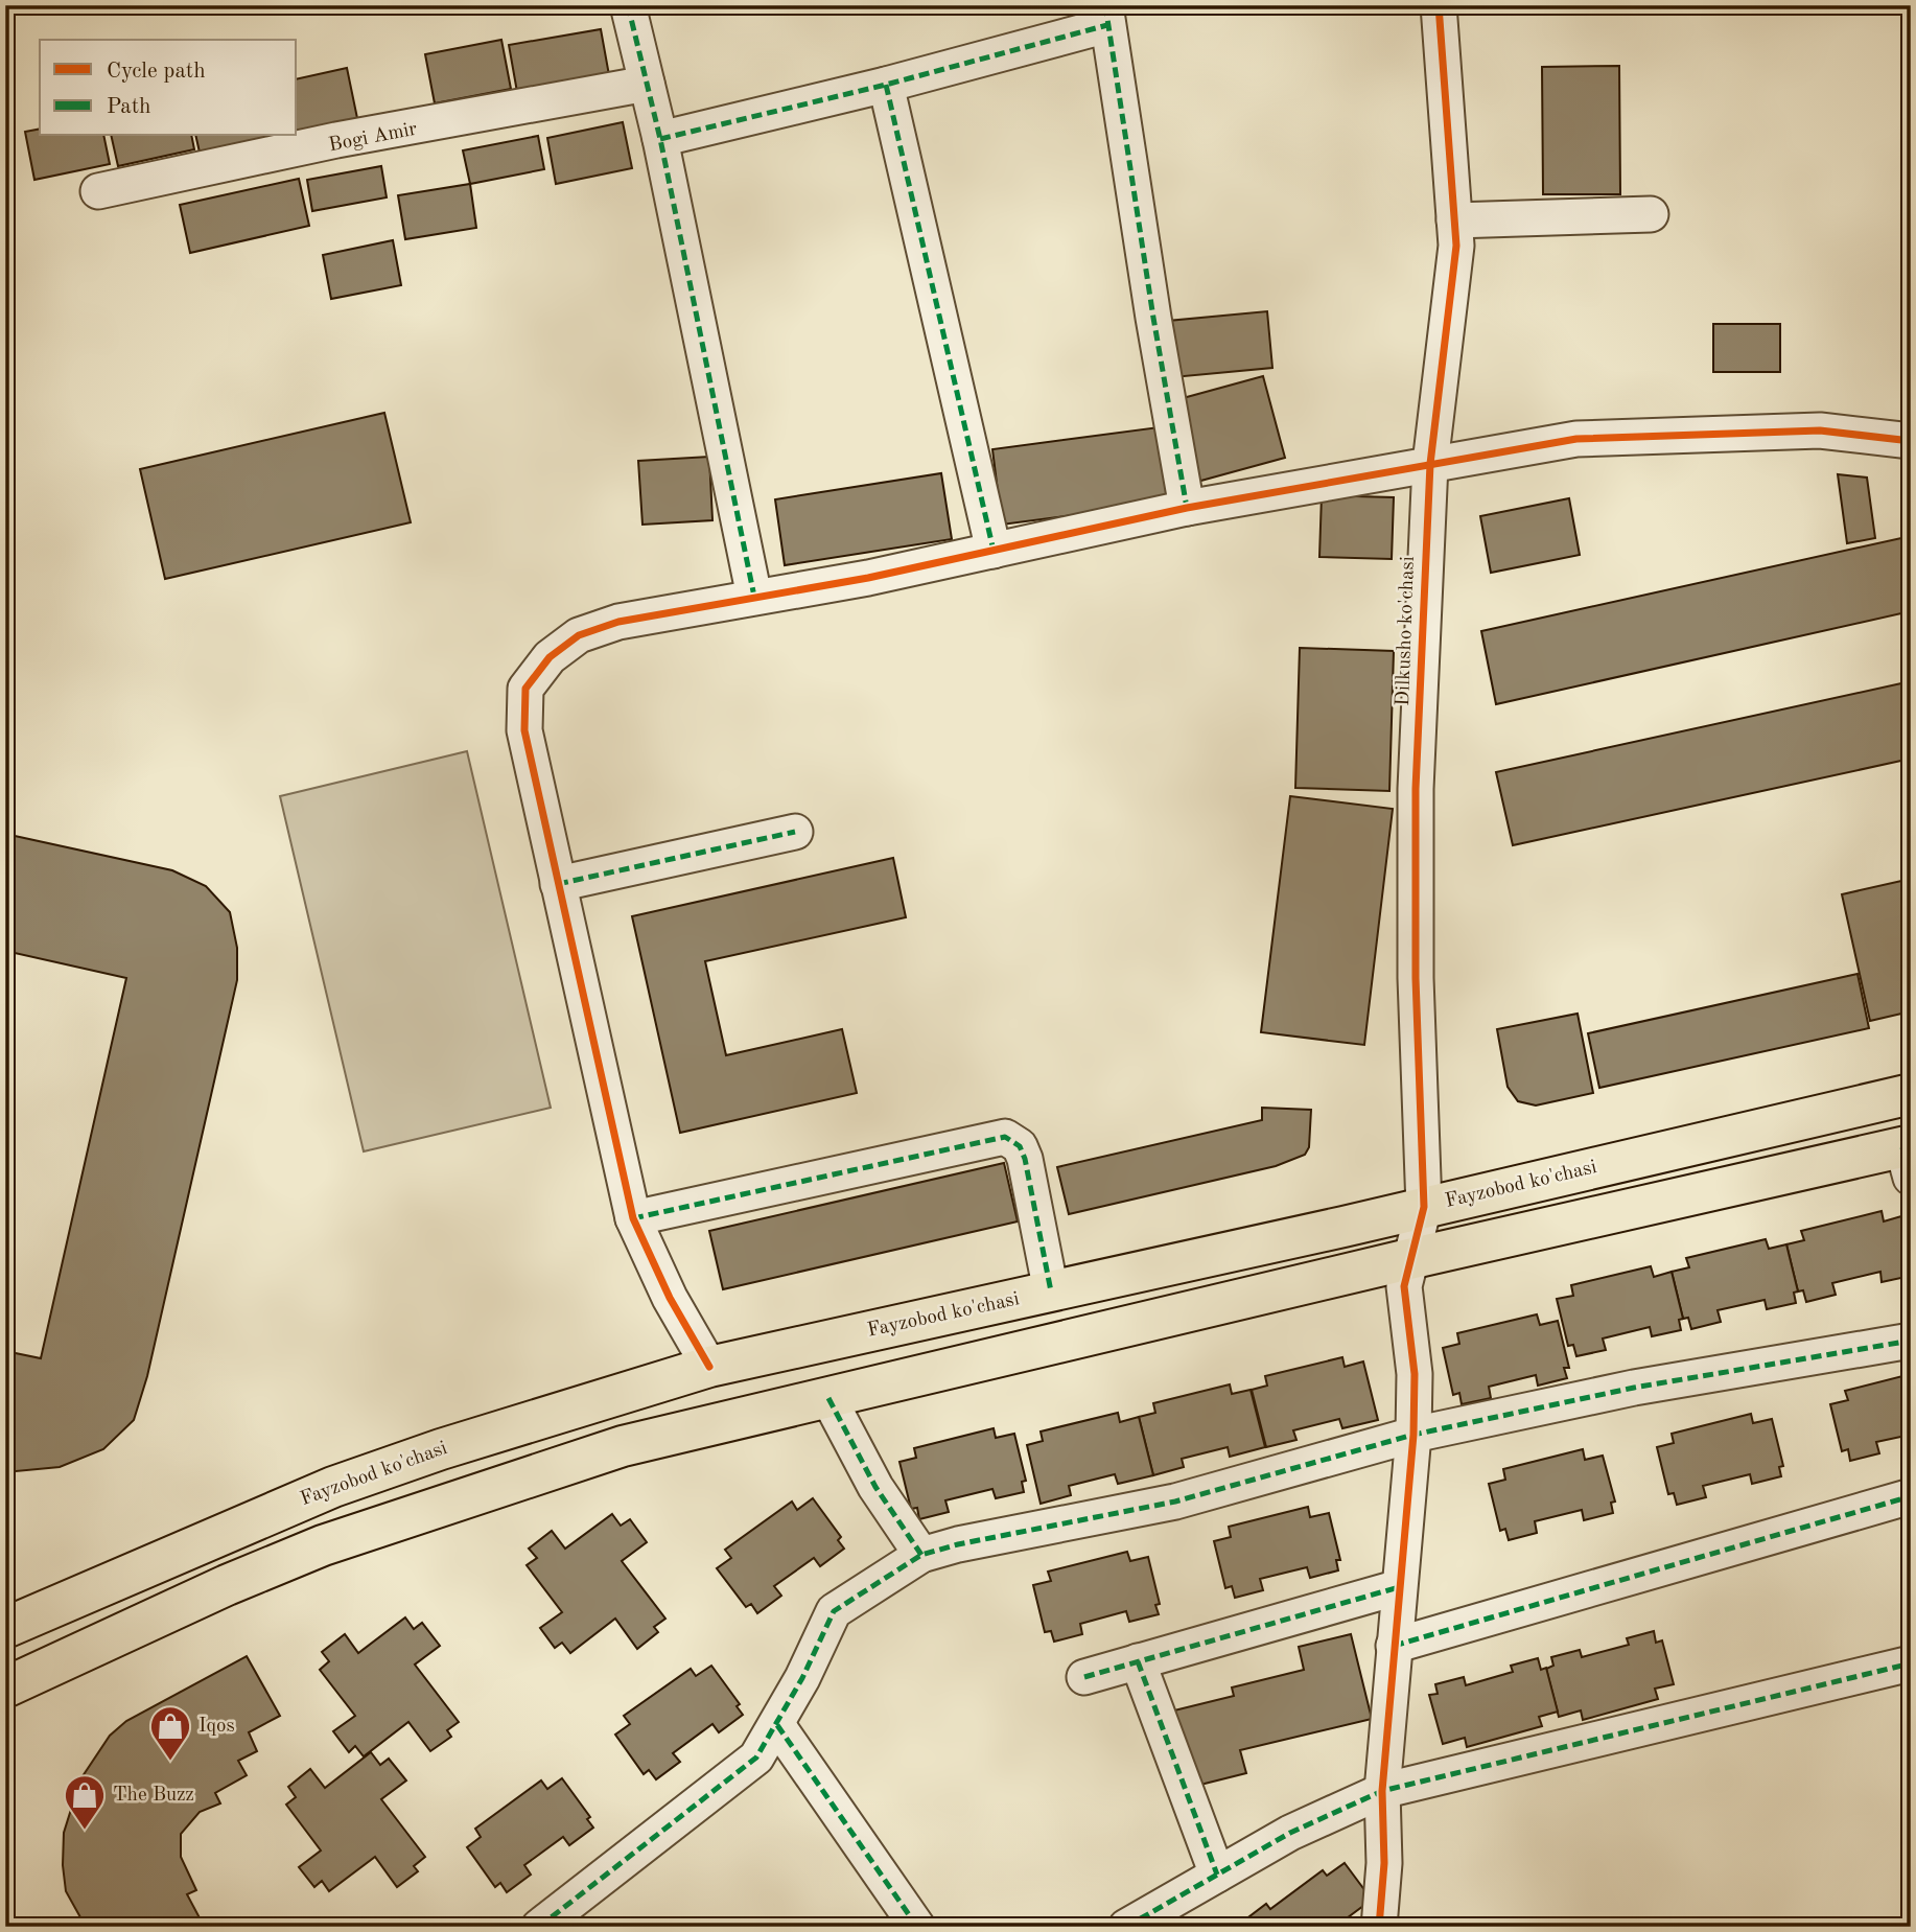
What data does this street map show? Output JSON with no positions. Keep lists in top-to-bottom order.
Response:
{
  "streets": {
    "main road": ["Fayzobod ko'chasi"],
    "street": ["Dilkusho ko'chasi"]
  },
  "crossings": [
    ["Dilkusho ko'chasi", "Fayzobod ko'chasi"]
  ],
  "places": {
    "shop": ["Iqos", "The Buzz"]
  },
  "legend": ["Cycle path", "Path"]
}
